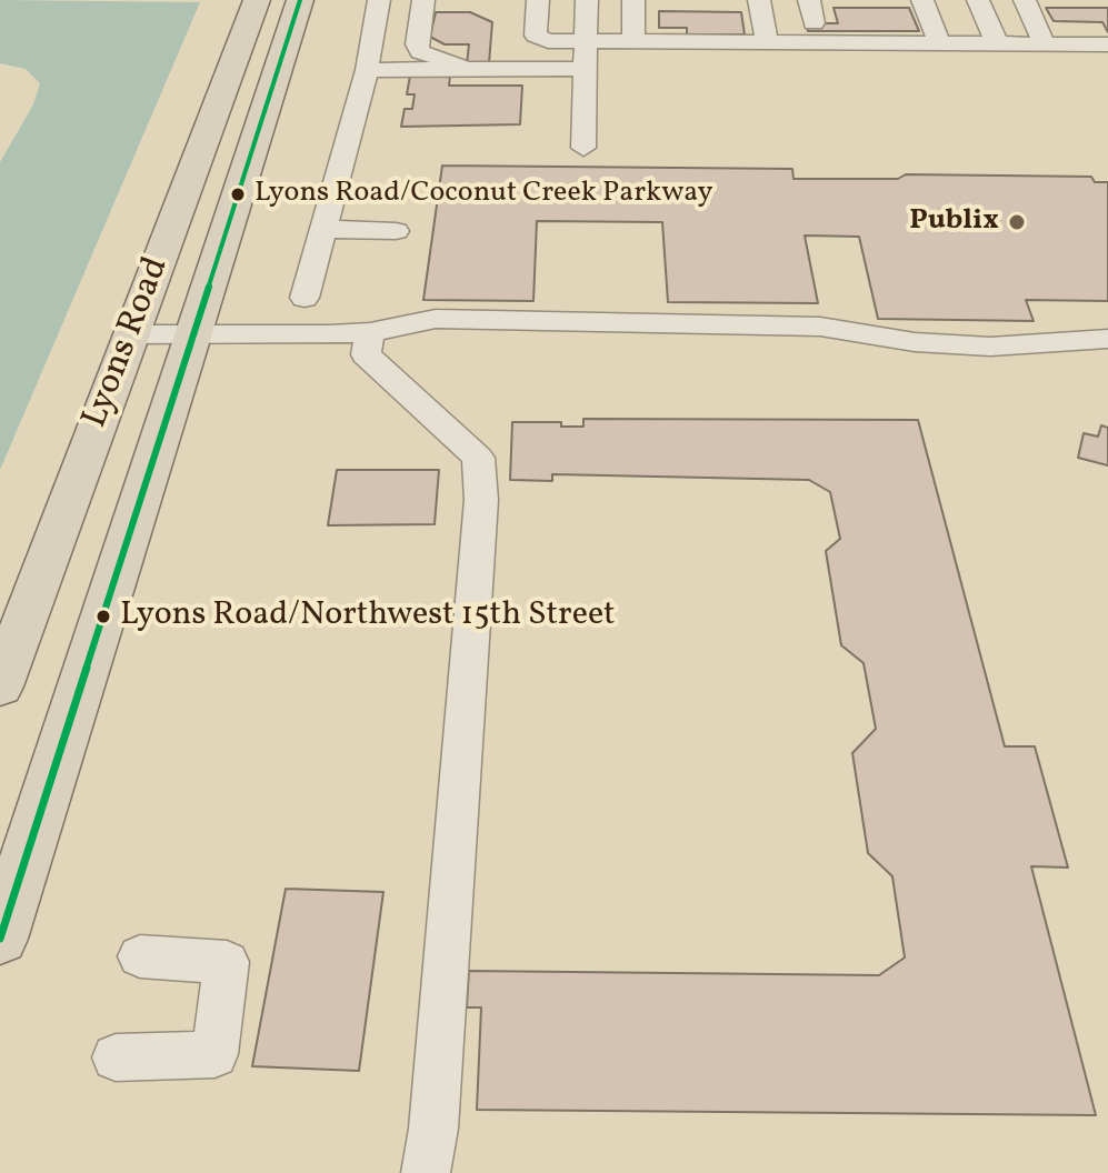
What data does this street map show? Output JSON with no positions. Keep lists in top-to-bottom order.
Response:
{
  "streets": {
    "main road": ["Lyons Road"]
  },
  "places": ["Lyons Road/Coconut Creek Parkway", "Publix", "Lyons Road/Northwest 15th Street"]
}
